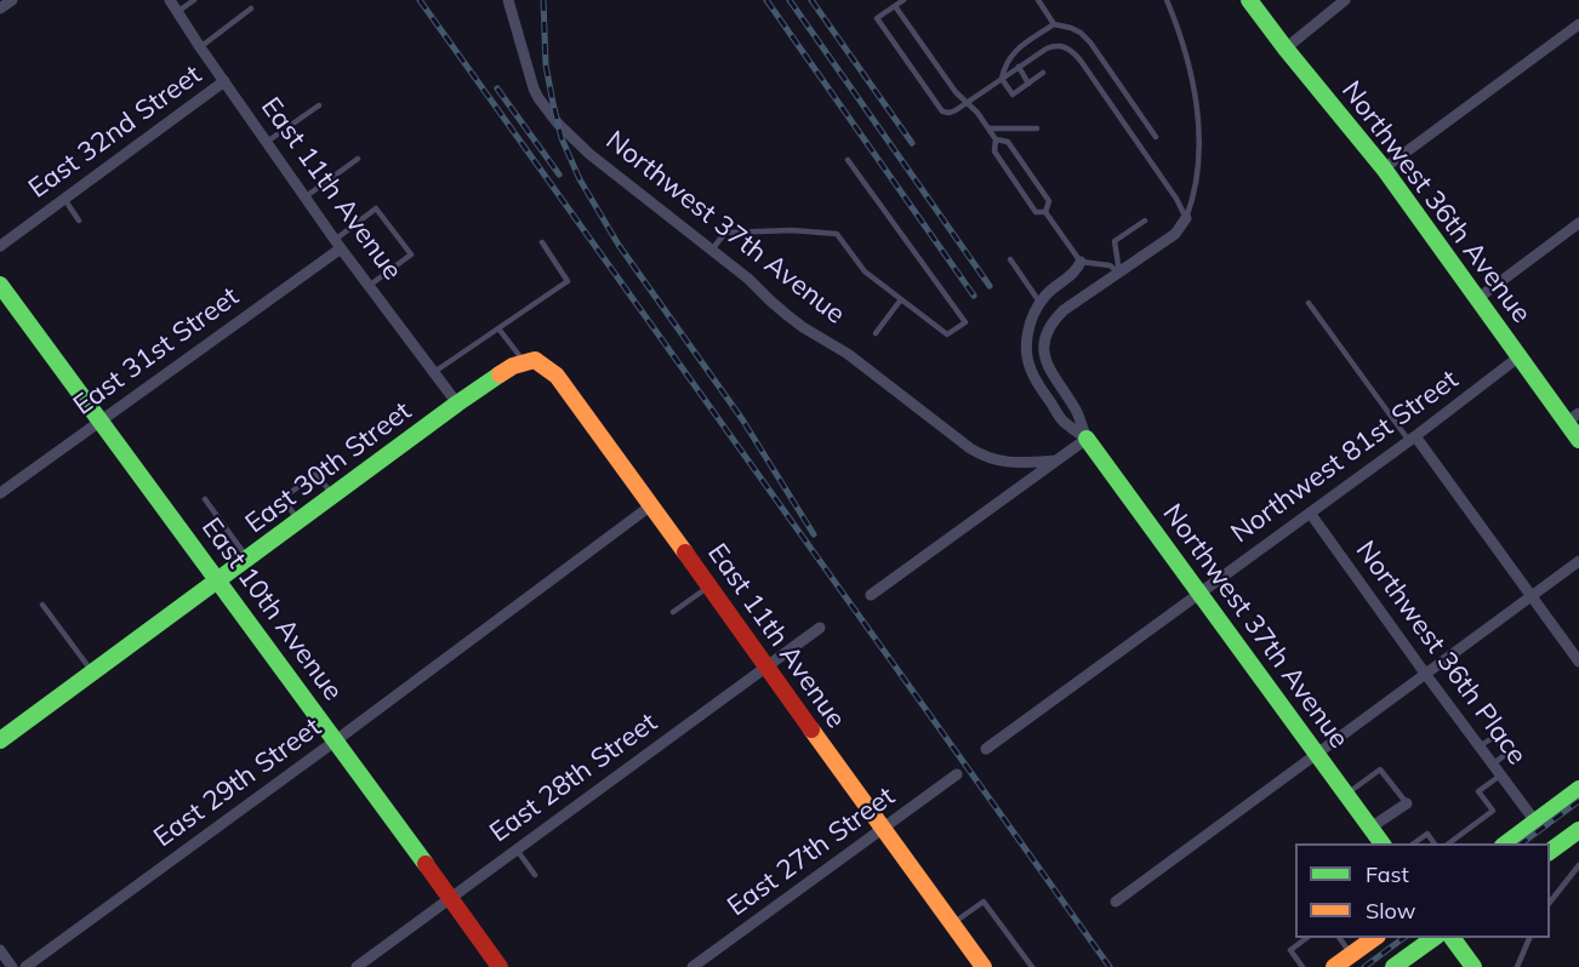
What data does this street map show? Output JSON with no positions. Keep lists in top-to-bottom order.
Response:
{
  "streets": {
    "street": [
      "East 32nd Street",
      "East 11th Avenue",
      "Northwest 36th Avenue",
      "Northwest 37th Avenue",
      "East 31st Street",
      "Northwest 81st Street",
      "East 30th Street",
      "East 10th Avenue",
      "Northwest 36th Place",
      "East 28th Street",
      "East 29th Street",
      "East 27th Street"
    ]
  },
  "crossings": [
    ["East 32nd Street", "East 11th Avenue"],
    ["East 11th Avenue", "East 31st Street"],
    ["East 11th Avenue", "East 30th Street"],
    ["East 11th Avenue", "East 28th Street"],
    ["East 11th Avenue", "East 29th Street"],
    ["East 11th Avenue", "East 27th Street"],
    ["Northwest 36th Avenue", "Northwest 81st Street"],
    ["Northwest 37th Avenue", "Northwest 81st Street"],
    ["East 31st Street", "East 10th Avenue"],
    ["Northwest 81st Street", "Northwest 36th Place"],
    ["East 30th Street", "East 10th Avenue"],
    ["East 10th Avenue", "East 28th Street"],
    ["East 10th Avenue", "East 29th Street"]
  ],
  "legend": ["Fast", "Slow"]
}
